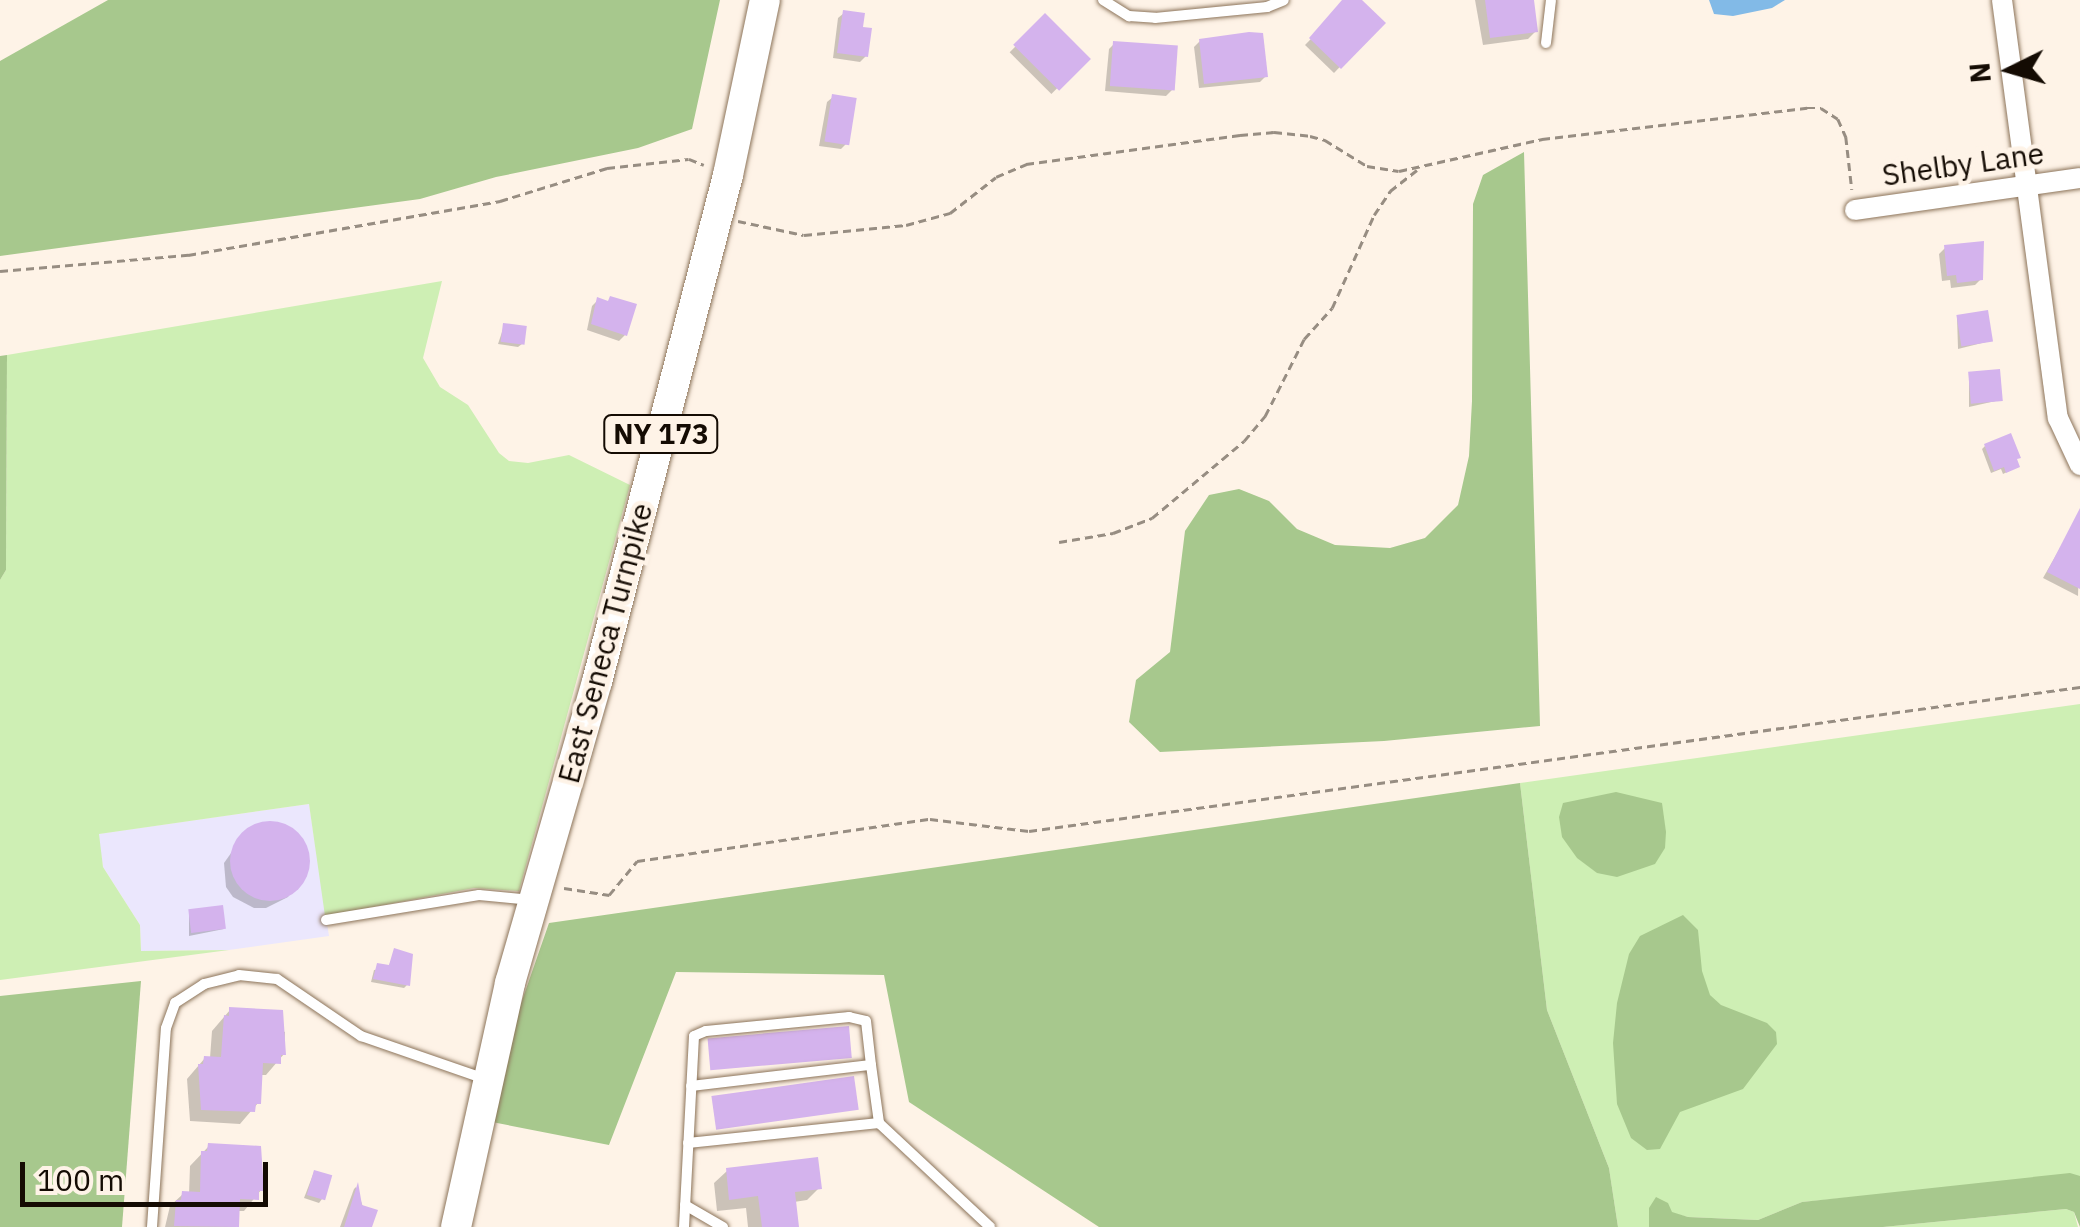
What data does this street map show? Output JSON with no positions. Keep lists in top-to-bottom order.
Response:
{
  "streets": {
    "main road": ["NY 173", "East Seneca Turnpike"],
    "street": ["Shelby Lane"]
  },
  "scale_bar": "100 m",
  "north": "left"
}
